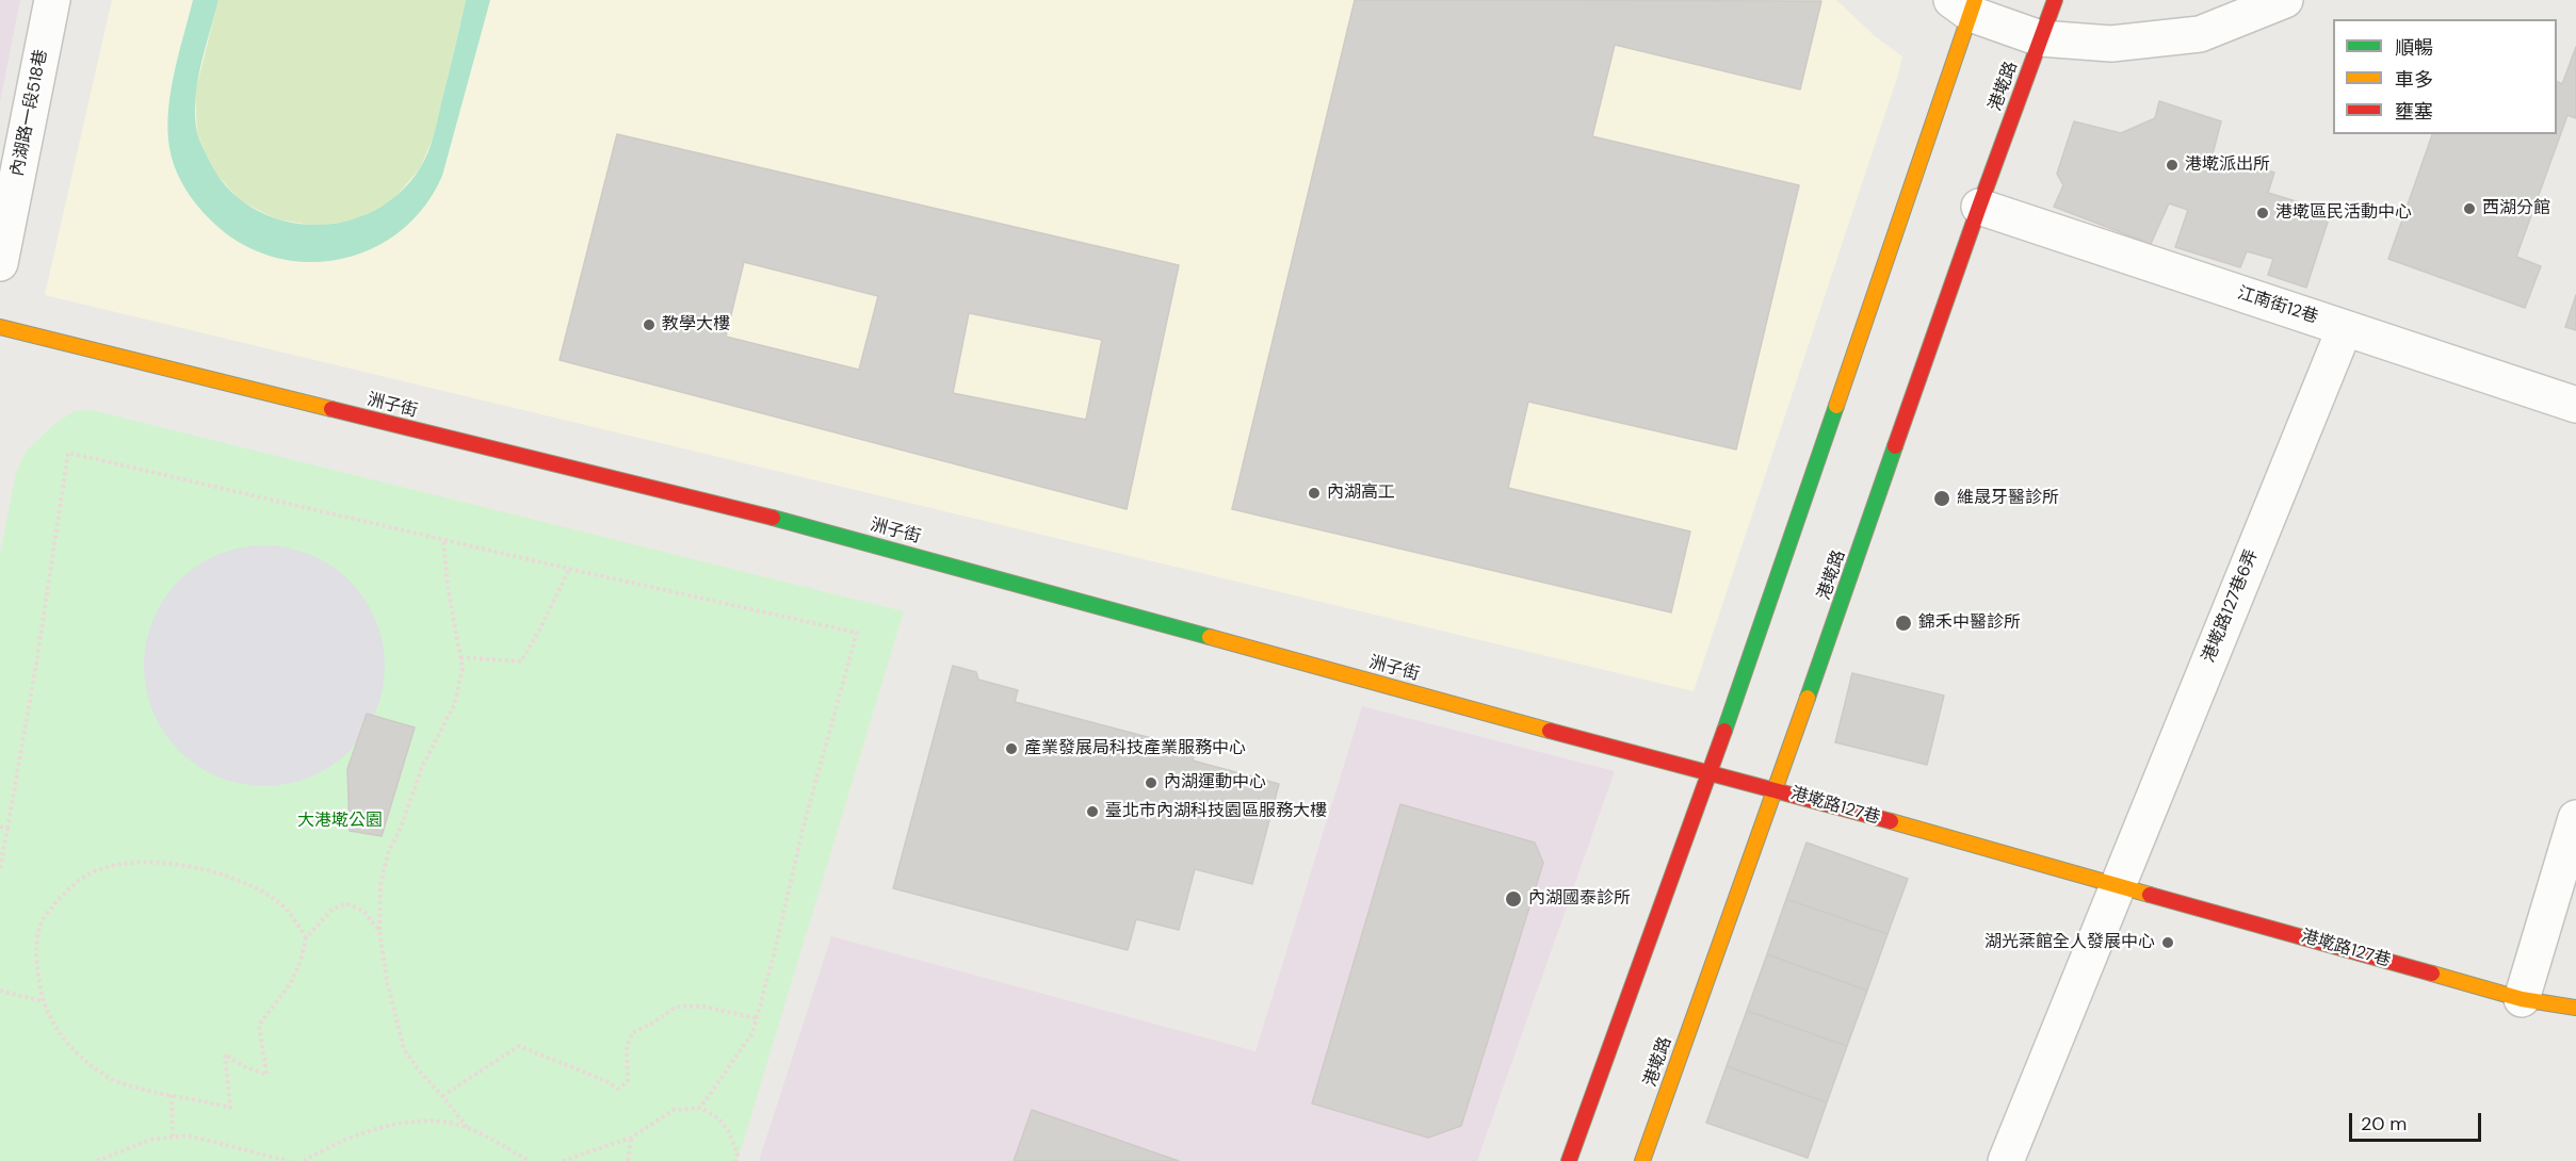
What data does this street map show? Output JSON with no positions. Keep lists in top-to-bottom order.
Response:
{
  "streets": {
    "street": [
      "港墘路",
      "內湖路一段518巷",
      "江南街12巷",
      "洲子街",
      "港墘路127巷6弄",
      "港墘路127巷"
    ]
  },
  "crossings": [
    ["港墘路", "江南街12巷"],
    ["港墘路", "洲子街"],
    ["港墘路", "港墘路127巷"],
    ["江南街12巷", "港墘路127巷6弄"],
    ["洲子街", "港墘路127巷"],
    ["港墘路127巷6弄", "港墘路127巷"]
  ],
  "parks": ["大港墘公園"],
  "places": [
    "港墘派出所",
    "西湖分館",
    "港墘區民活動中心",
    "教學大樓",
    "內湖高工",
    "維晟牙醫診所",
    "錦禾中醫診所",
    "產業發展局科技產業服務中心",
    "內湖運動中心",
    "臺北市內湖科技園區服務大樓",
    "內湖國泰診所",
    "湖光棻館全人發展中心"
  ],
  "legend": ["順暢", "車多", "壅塞"],
  "scale_bar": "20 m"
}
